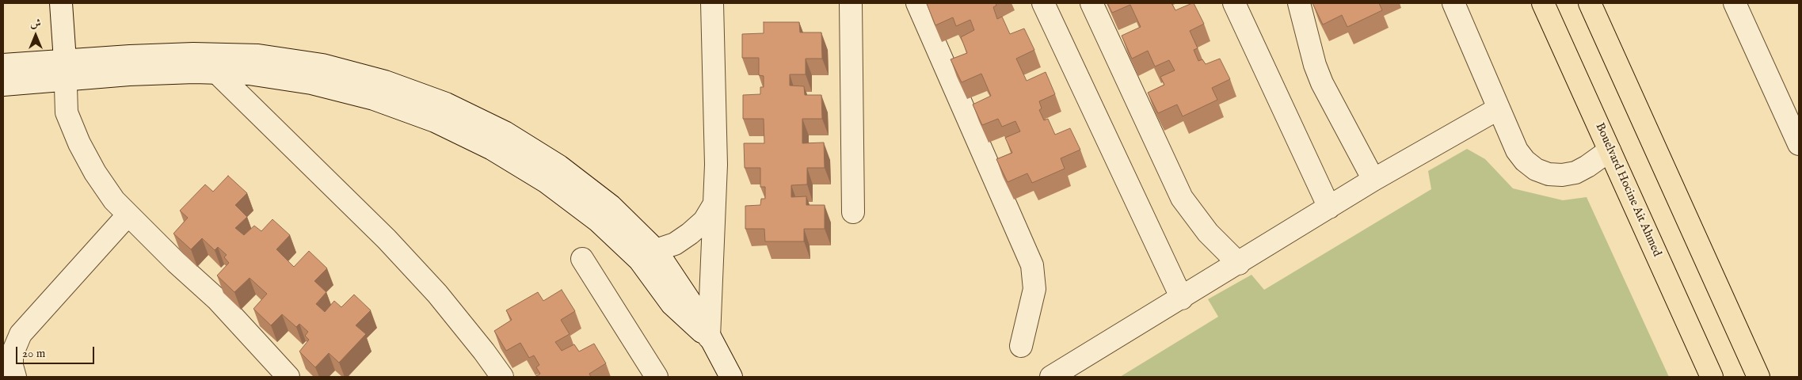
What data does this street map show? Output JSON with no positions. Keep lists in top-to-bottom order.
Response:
{
  "streets": {
    "main road": ["Bouelvard Hocine Ait Ahmed"]
  },
  "scale_bar": "20 m",
  "north": "top"
}
